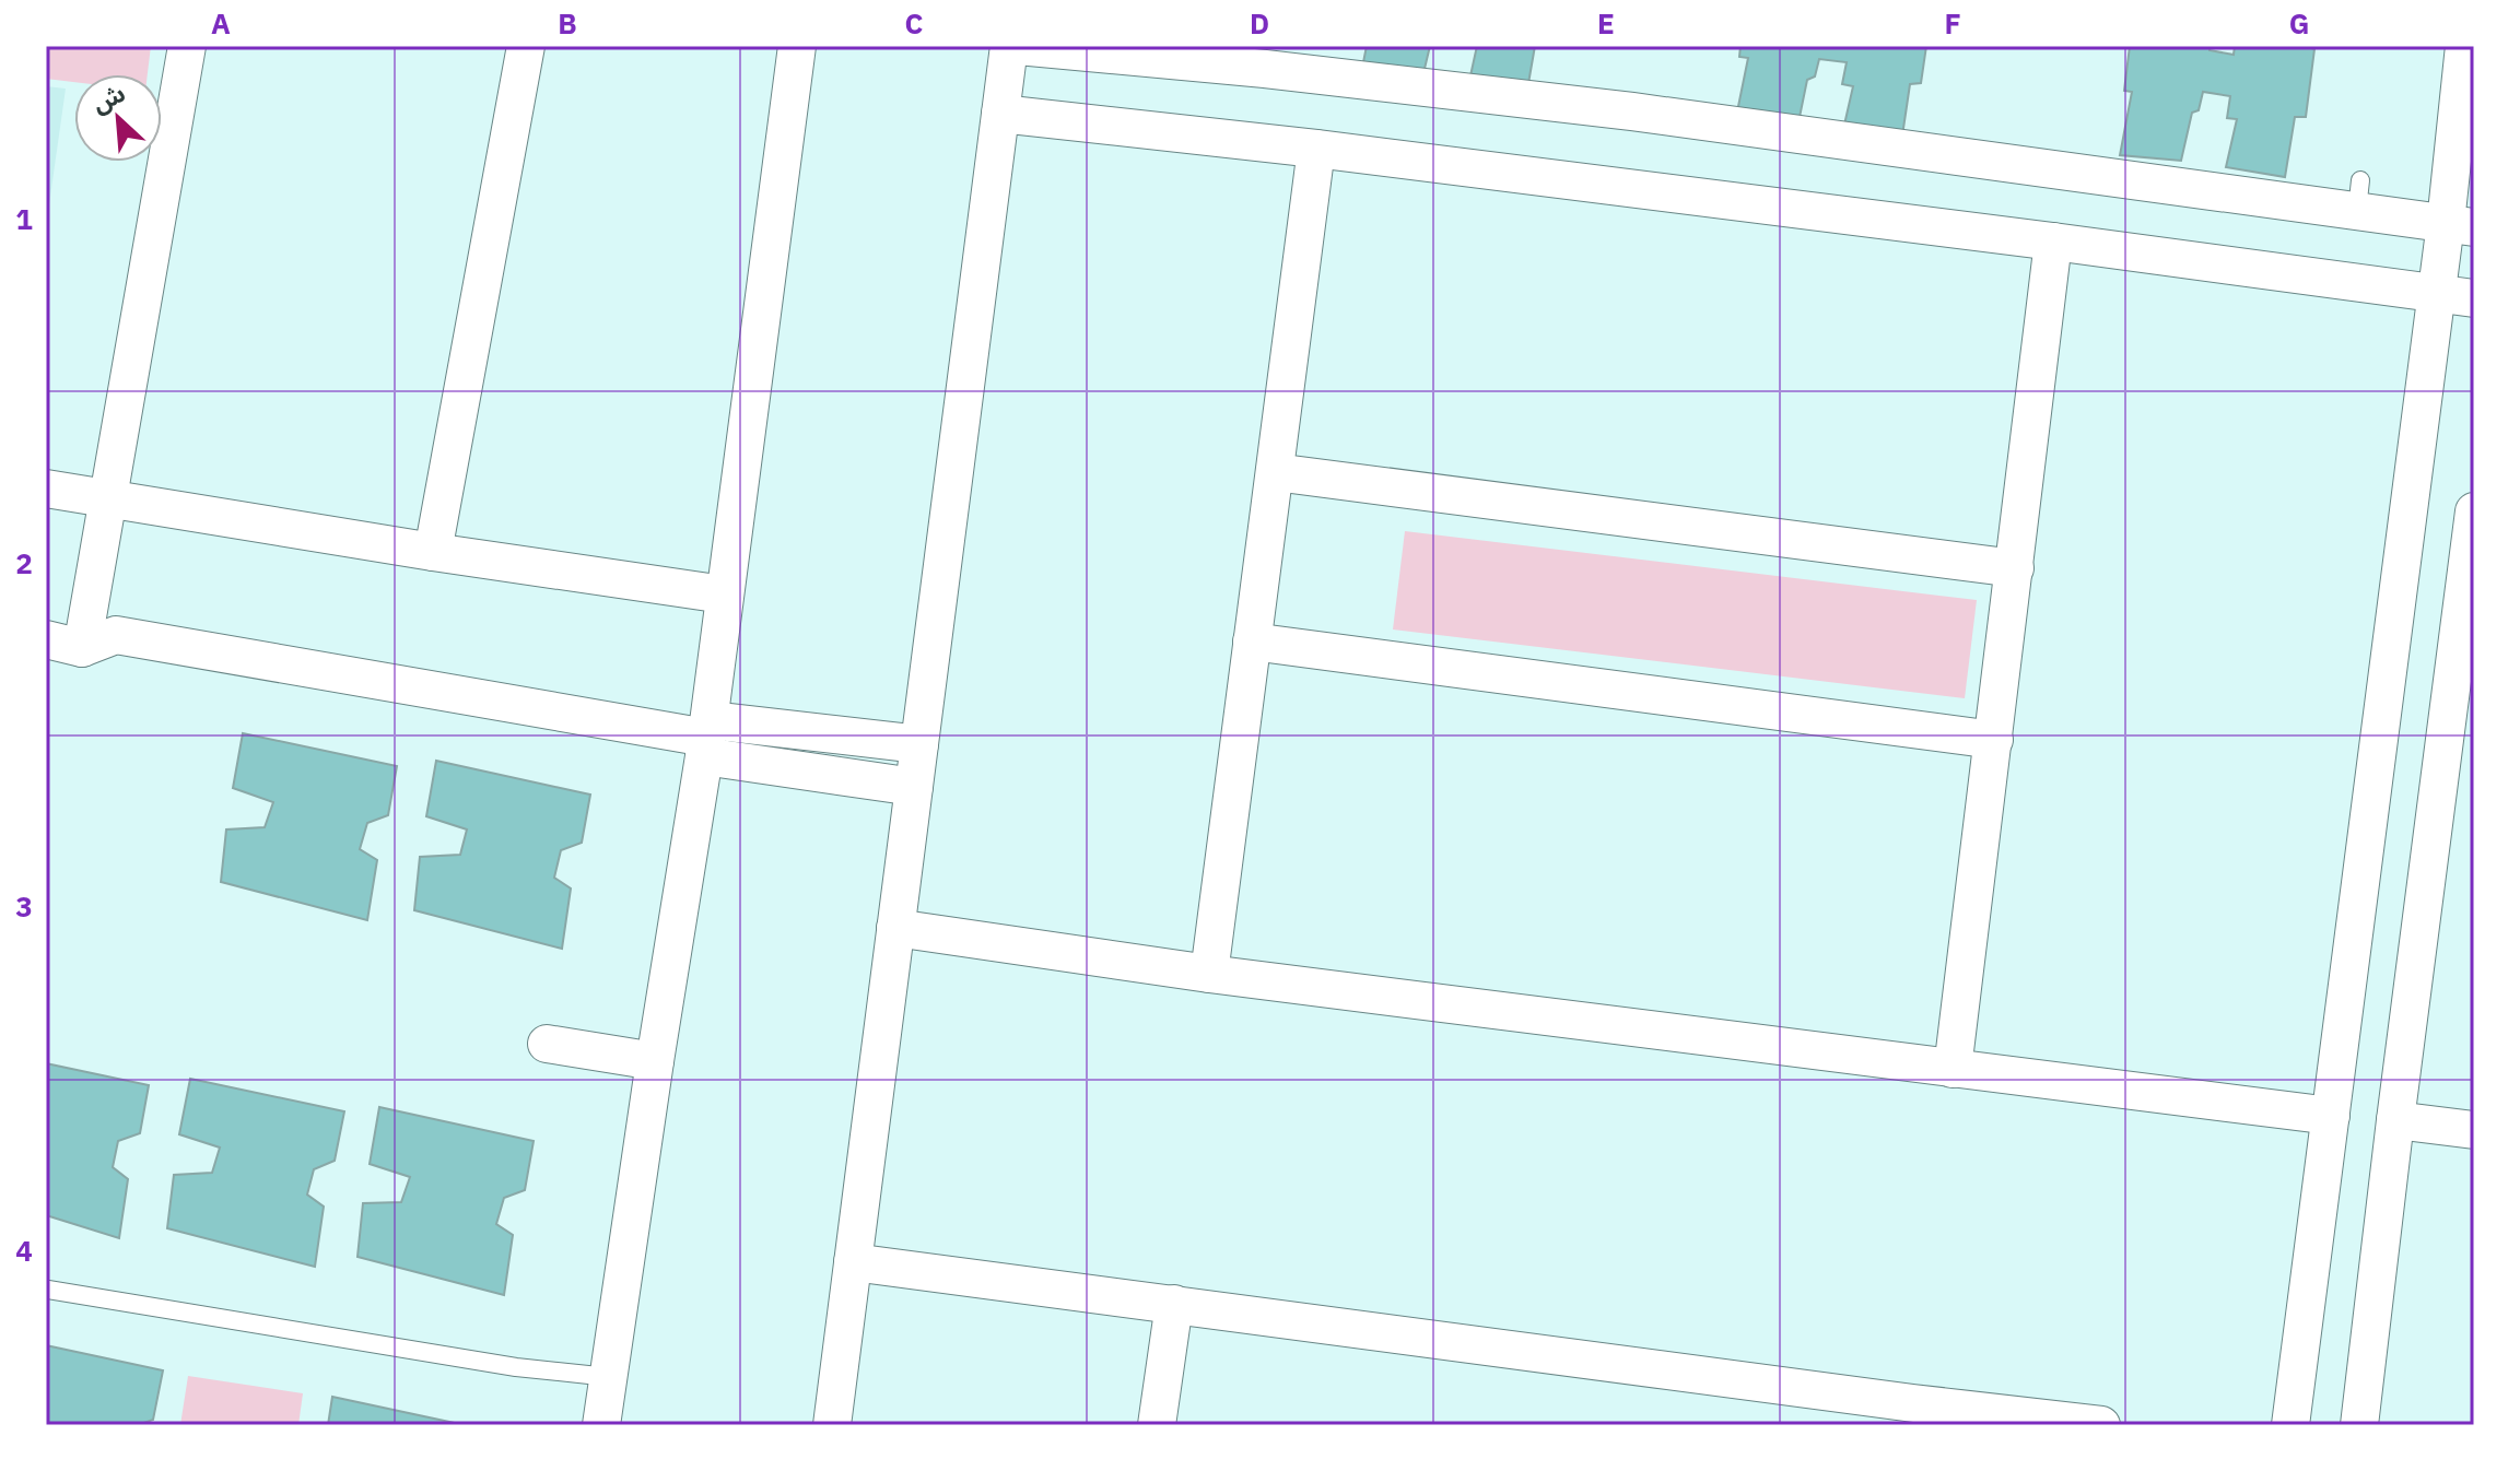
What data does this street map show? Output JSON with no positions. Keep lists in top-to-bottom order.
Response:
{
  "north": "top left",
  "grid": {
    "columns": [
      "A",
      "B",
      "C",
      "D",
      "E",
      "F",
      "G"
    ],
    "rows": [
      "1",
      "2",
      "3",
      "4"
    ]
  }
}
